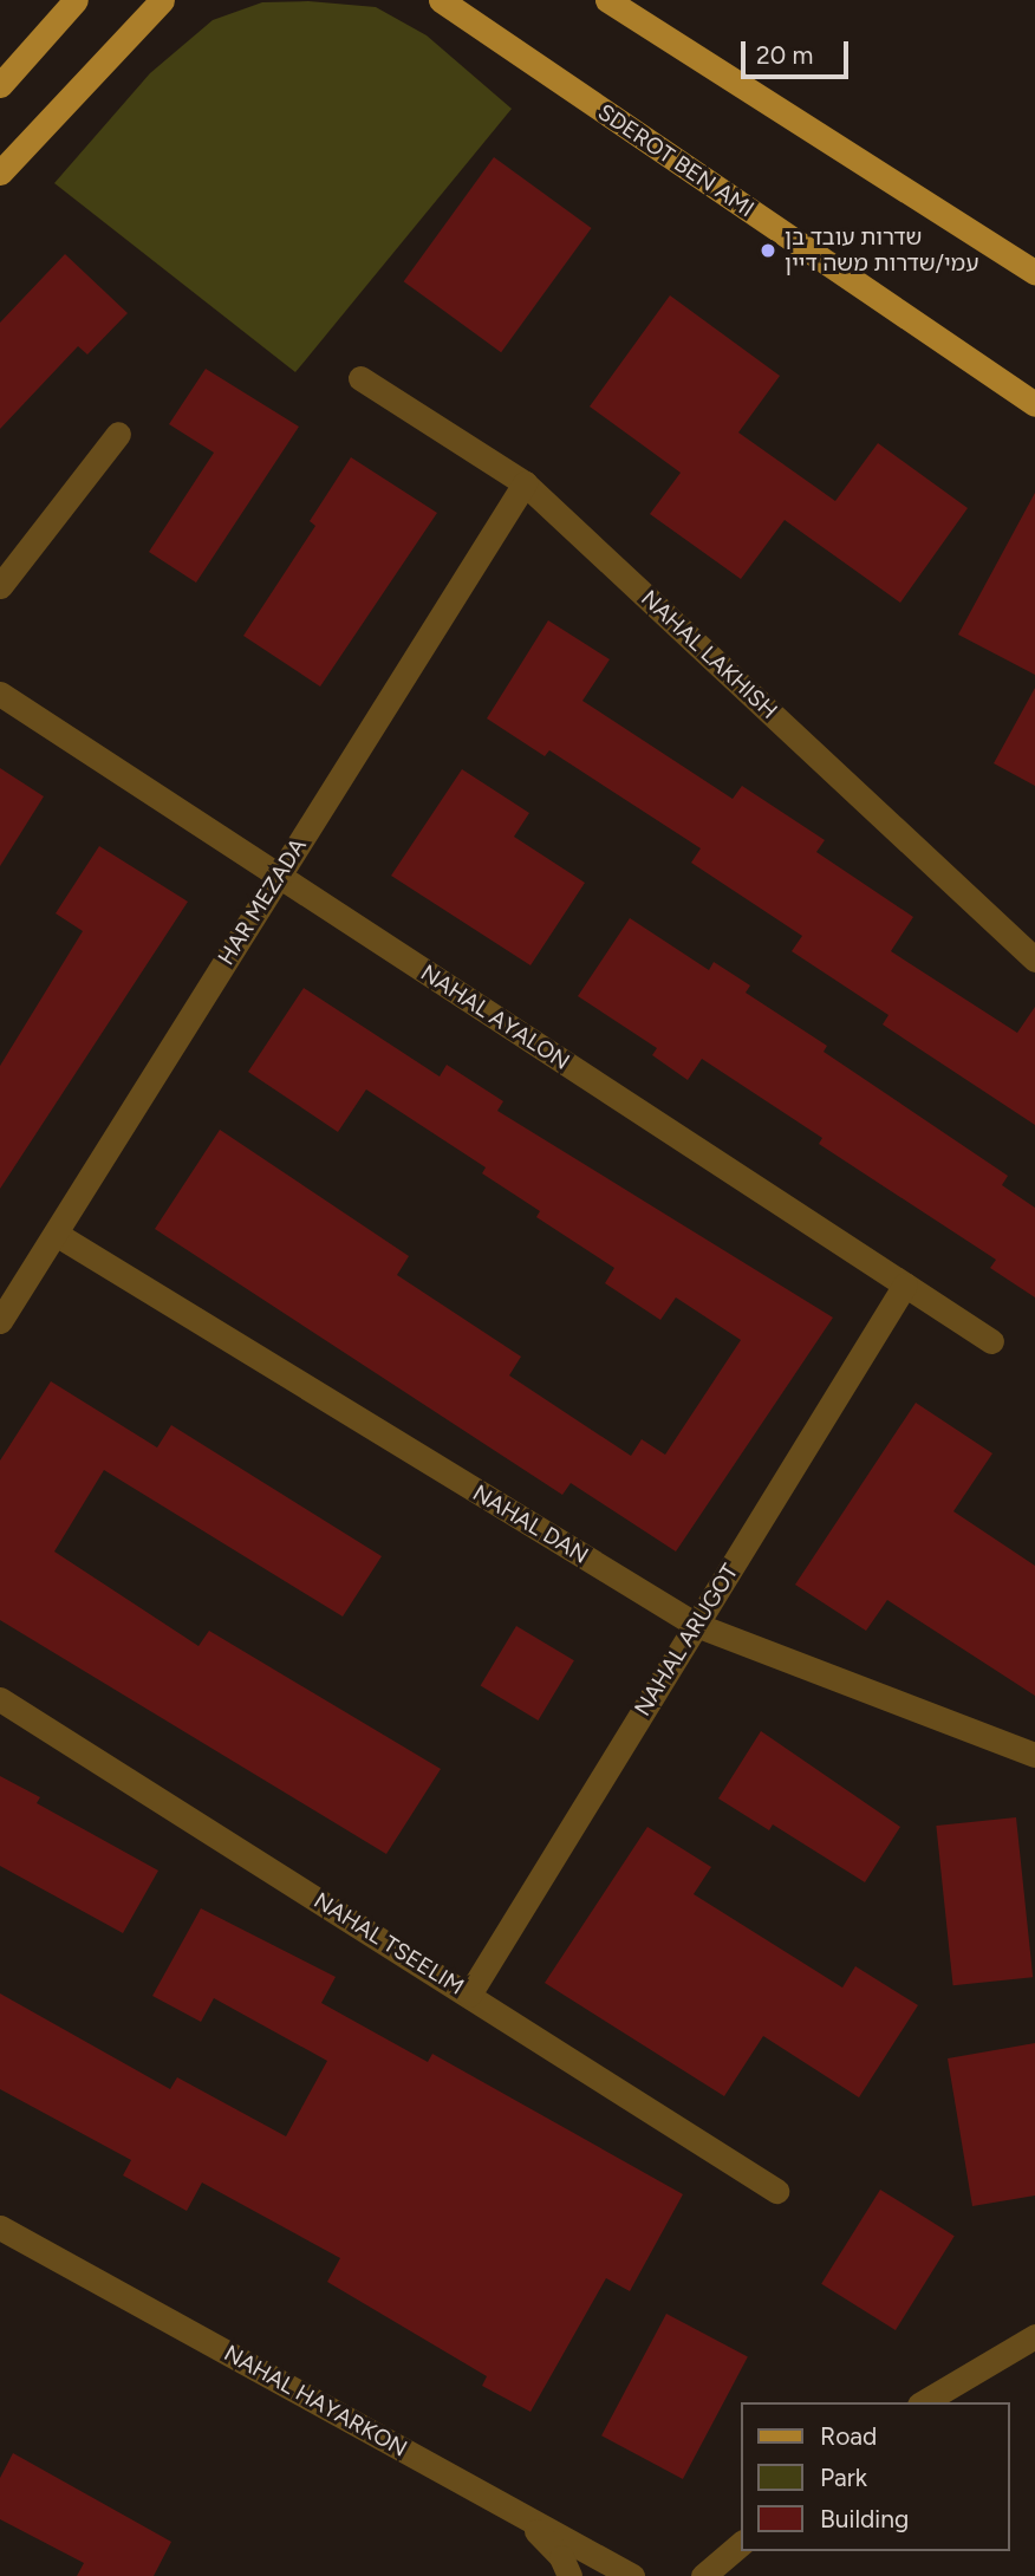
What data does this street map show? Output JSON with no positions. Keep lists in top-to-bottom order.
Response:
{
  "streets": {
    "main road": ["SDEROT BEN AMI"],
    "street": [
      "NAHAL LAKHISH",
      "HAR MEZADA",
      "NAHAL AYALON",
      "NAHAL DAN",
      "NAHAL ARUGOT",
      "NAHAL TSEELIM",
      "NAHAL HAYARKON"
    ]
  },
  "crossings": [
    ["NAHAL LAKHISH", "HAR MEZADA"],
    ["HAR MEZADA", "NAHAL AYALON"],
    ["HAR MEZADA", "NAHAL DAN"],
    ["NAHAL AYALON", "NAHAL ARUGOT"],
    ["NAHAL DAN", "NAHAL ARUGOT"],
    ["NAHAL ARUGOT", "NAHAL TSEELIM"]
  ],
  "places": ["שדרות עובד בן עמי/שדרות משה דיין"],
  "legend": ["Road", "Park", "Building"],
  "scale_bar": "20 m"
}
